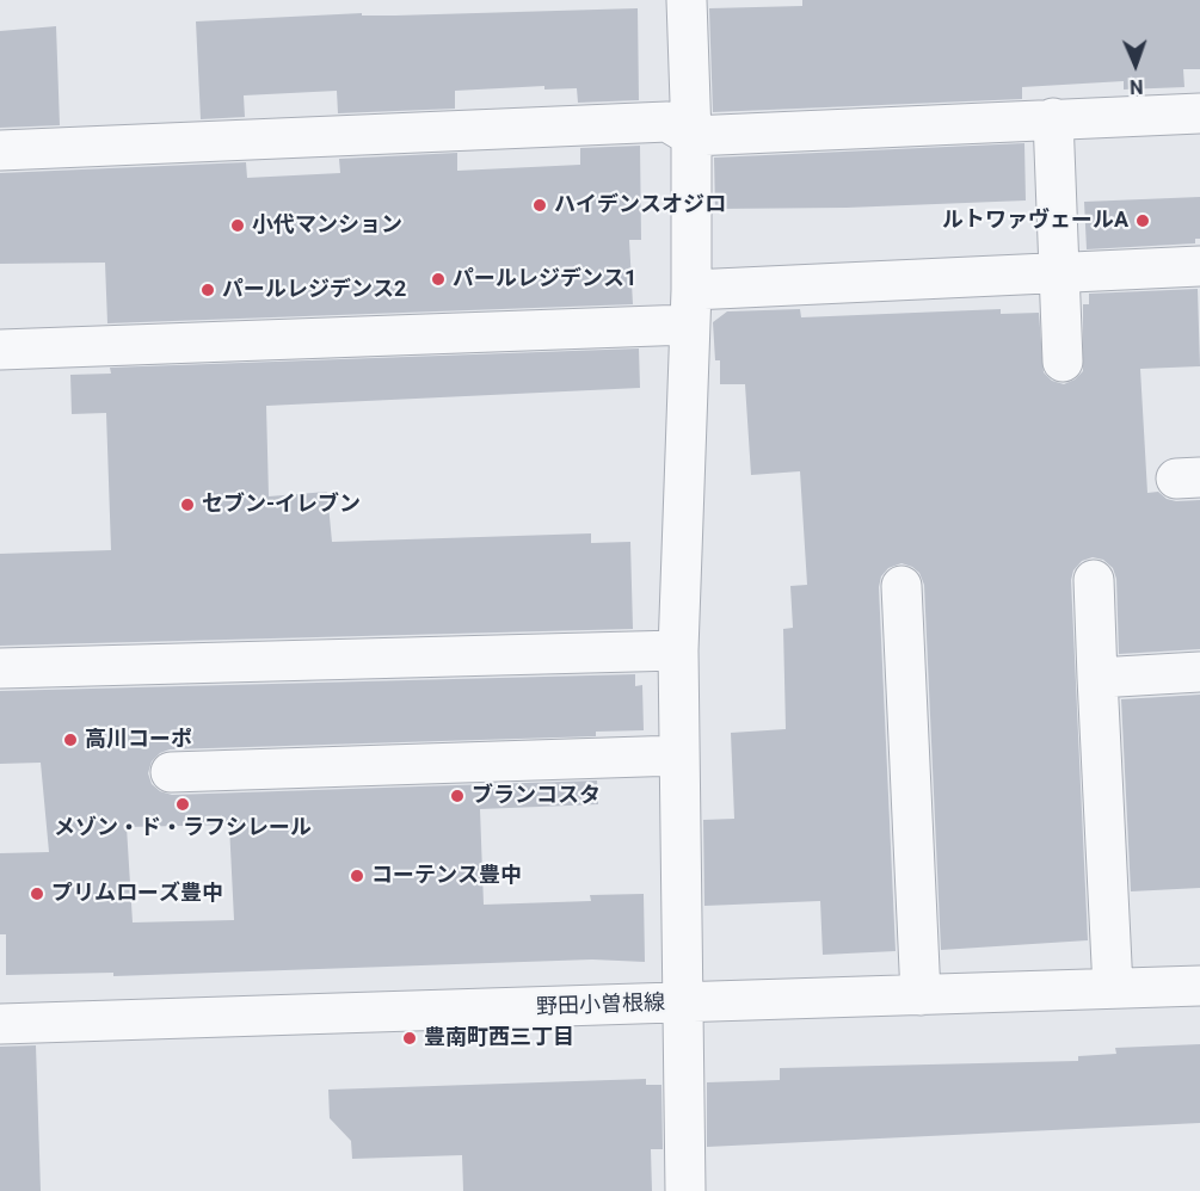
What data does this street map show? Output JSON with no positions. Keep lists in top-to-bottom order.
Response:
{
  "streets": {
    "street": ["野田小曽根線"]
  },
  "places": [
    "ハイデンスオジロ",
    "ルトワァヴェールA",
    "小代マンション",
    "パールレジデンス1",
    "パールレジデンス2",
    "セブン-イレブン",
    "高川コーポ",
    "ブランコスタ",
    "メゾン・ド・ラフシレール",
    "コーテンス豊中",
    "プリムローズ豊中",
    "豊南町西三丁目"
  ],
  "north": "bottom"
}
